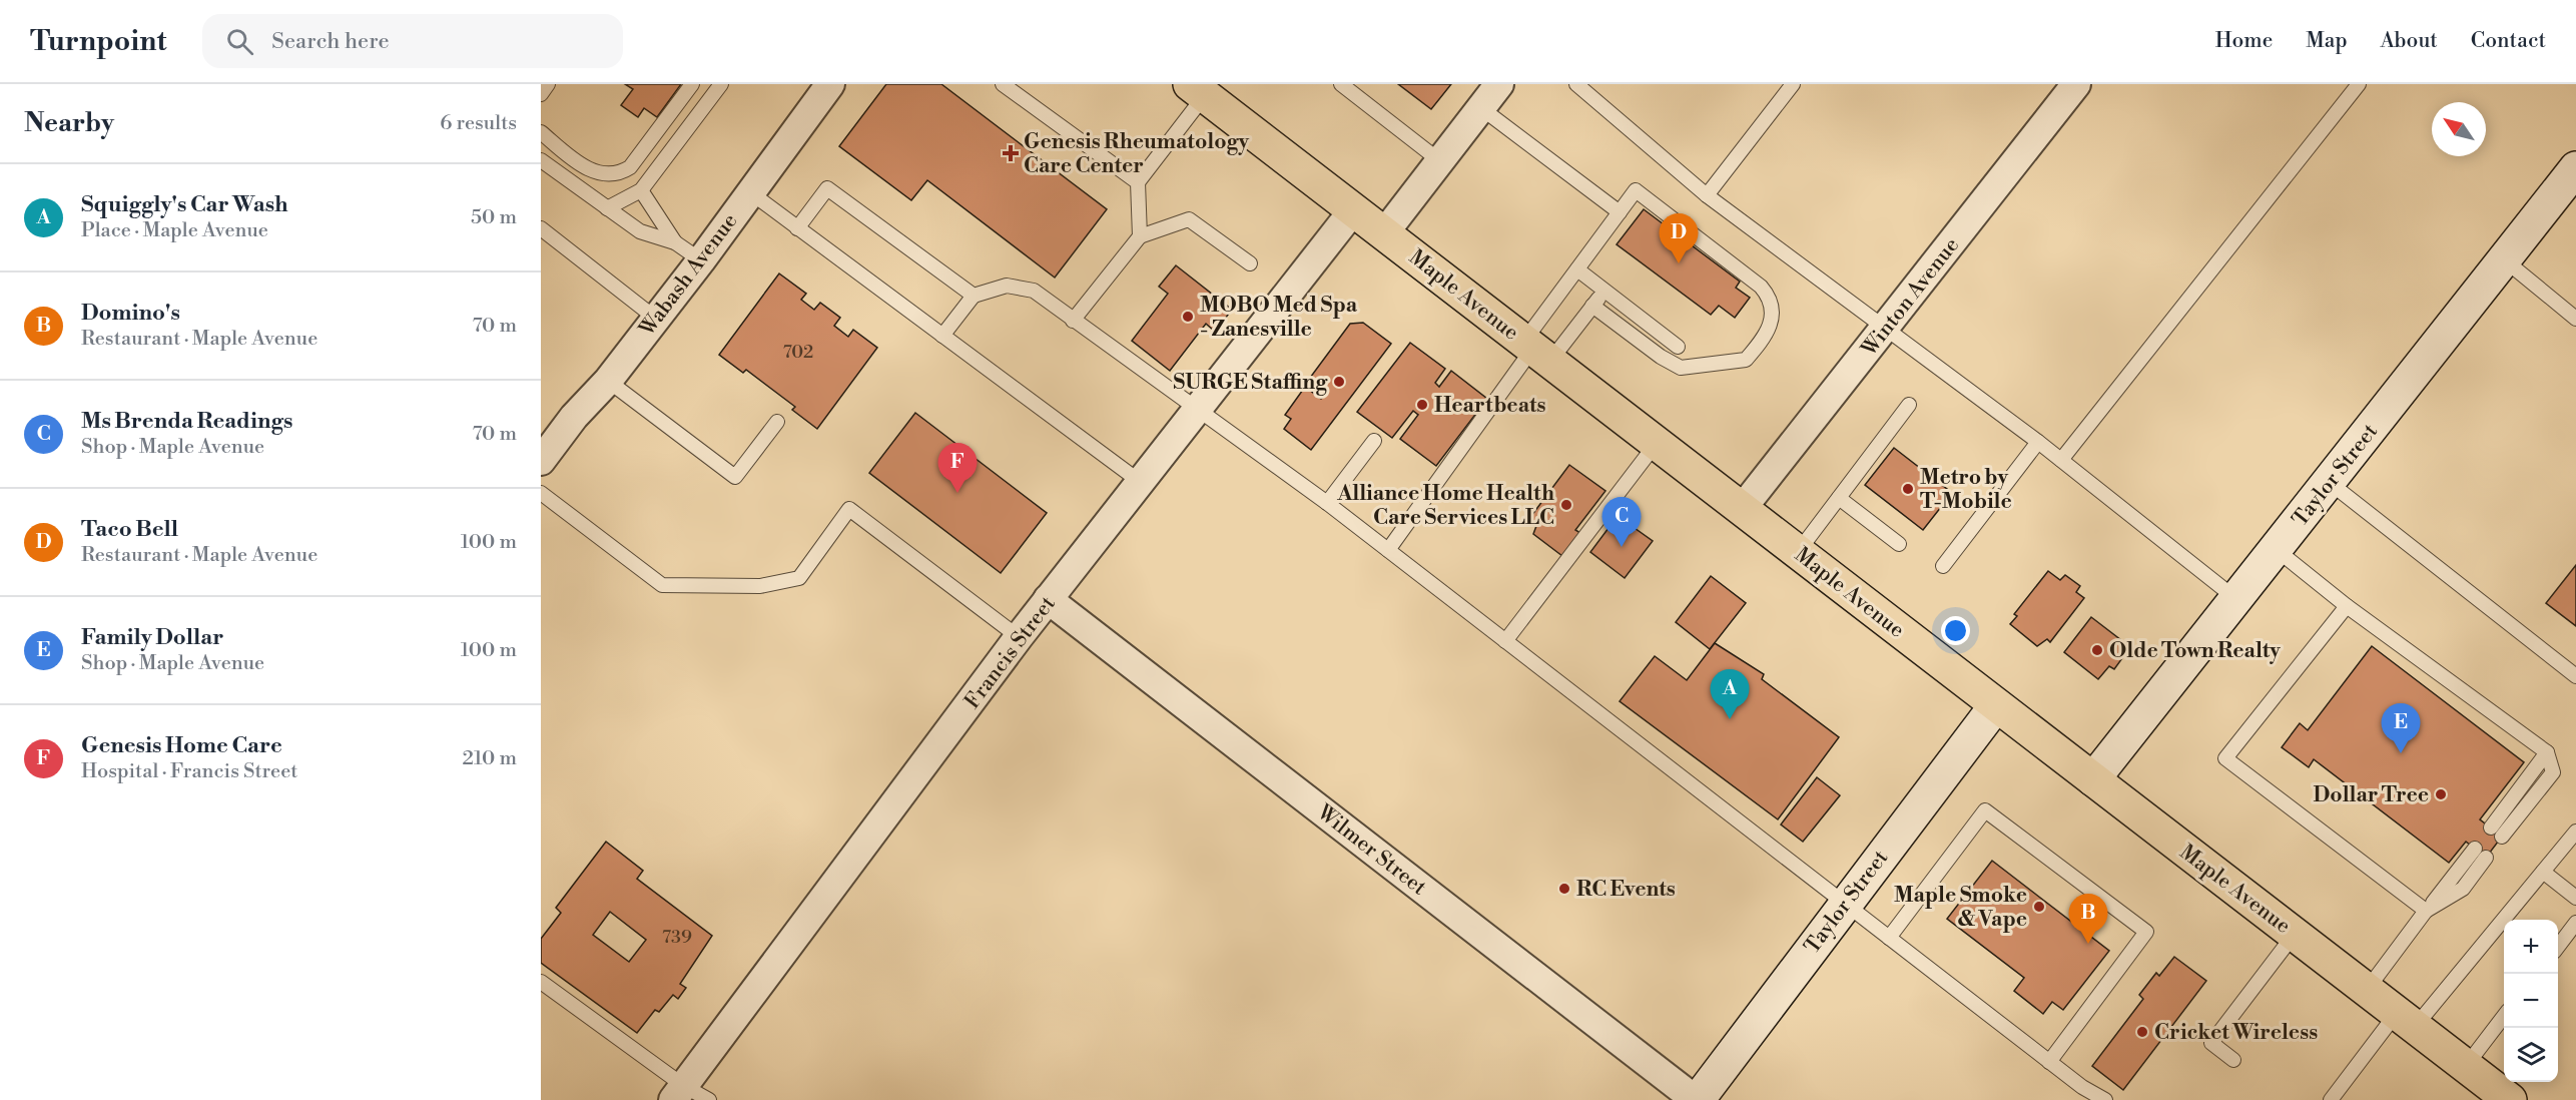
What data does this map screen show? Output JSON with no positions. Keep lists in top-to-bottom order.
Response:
{
  "streets": {
    "main road": ["Maple Avenue"],
    "street": [
      "Wabash Avenue",
      "Winton Avenue",
      "Taylor Street",
      "Francis Street",
      "Wilmer Street"
    ]
  },
  "crossings": [
    ["Maple Avenue", "Winton Avenue"],
    ["Maple Avenue", "Taylor Street"],
    ["Maple Avenue", "Francis Street"],
    ["Taylor Street", "Wilmer Street"],
    ["Francis Street", "Wilmer Street"]
  ],
  "places": {
    "health": ["Genesis Rheumatology Care Center"],
    "other": [
      "MOBO Med Spa - Zanesville",
      "SURGE Staffing",
      "Heartbeats",
      "Metro by T-Mobile",
      "Alliance Home Health Care Services LLC",
      "Olde Town Realty",
      "Dollar Tree",
      "RC Events",
      "Maple Smoke & Vape",
      "Cricket Wireless"
    ]
  },
  "house_numbers": ["702", "739"],
  "north": "top left",
  "page": {
    "header": "Turnpoint",
    "search": "Search here",
    "nav": [
      "Home",
      "Map",
      "About",
      "Contact"
    ],
    "heading": ["Nearby", "6 results"],
    "list": [
      {
        "mark": "A",
        "name": "Squiggly's Car Wash",
        "note": "Place · Maple Avenue",
        "value": "50 m"
      },
      {
        "mark": "B",
        "name": "Domino's",
        "note": "Restaurant · Maple Avenue",
        "value": "70 m"
      },
      {
        "mark": "C",
        "name": "Ms Brenda Readings",
        "note": "Shop · Maple Avenue",
        "value": "70 m"
      },
      {
        "mark": "D",
        "name": "Taco Bell",
        "note": "Restaurant · Maple Avenue",
        "value": "100 m"
      },
      {
        "mark": "E",
        "name": "Family Dollar",
        "note": "Shop · Maple Avenue",
        "value": "100 m"
      },
      {
        "mark": "F",
        "name": "Genesis Home Care",
        "note": "Hospital · Francis Street",
        "value": "210 m"
      }
    ],
    "pins": [
      "D",
      "F",
      "C",
      "A",
      "E",
      "B"
    ],
    "map_buttons": ["+", "−"]
  }
}
